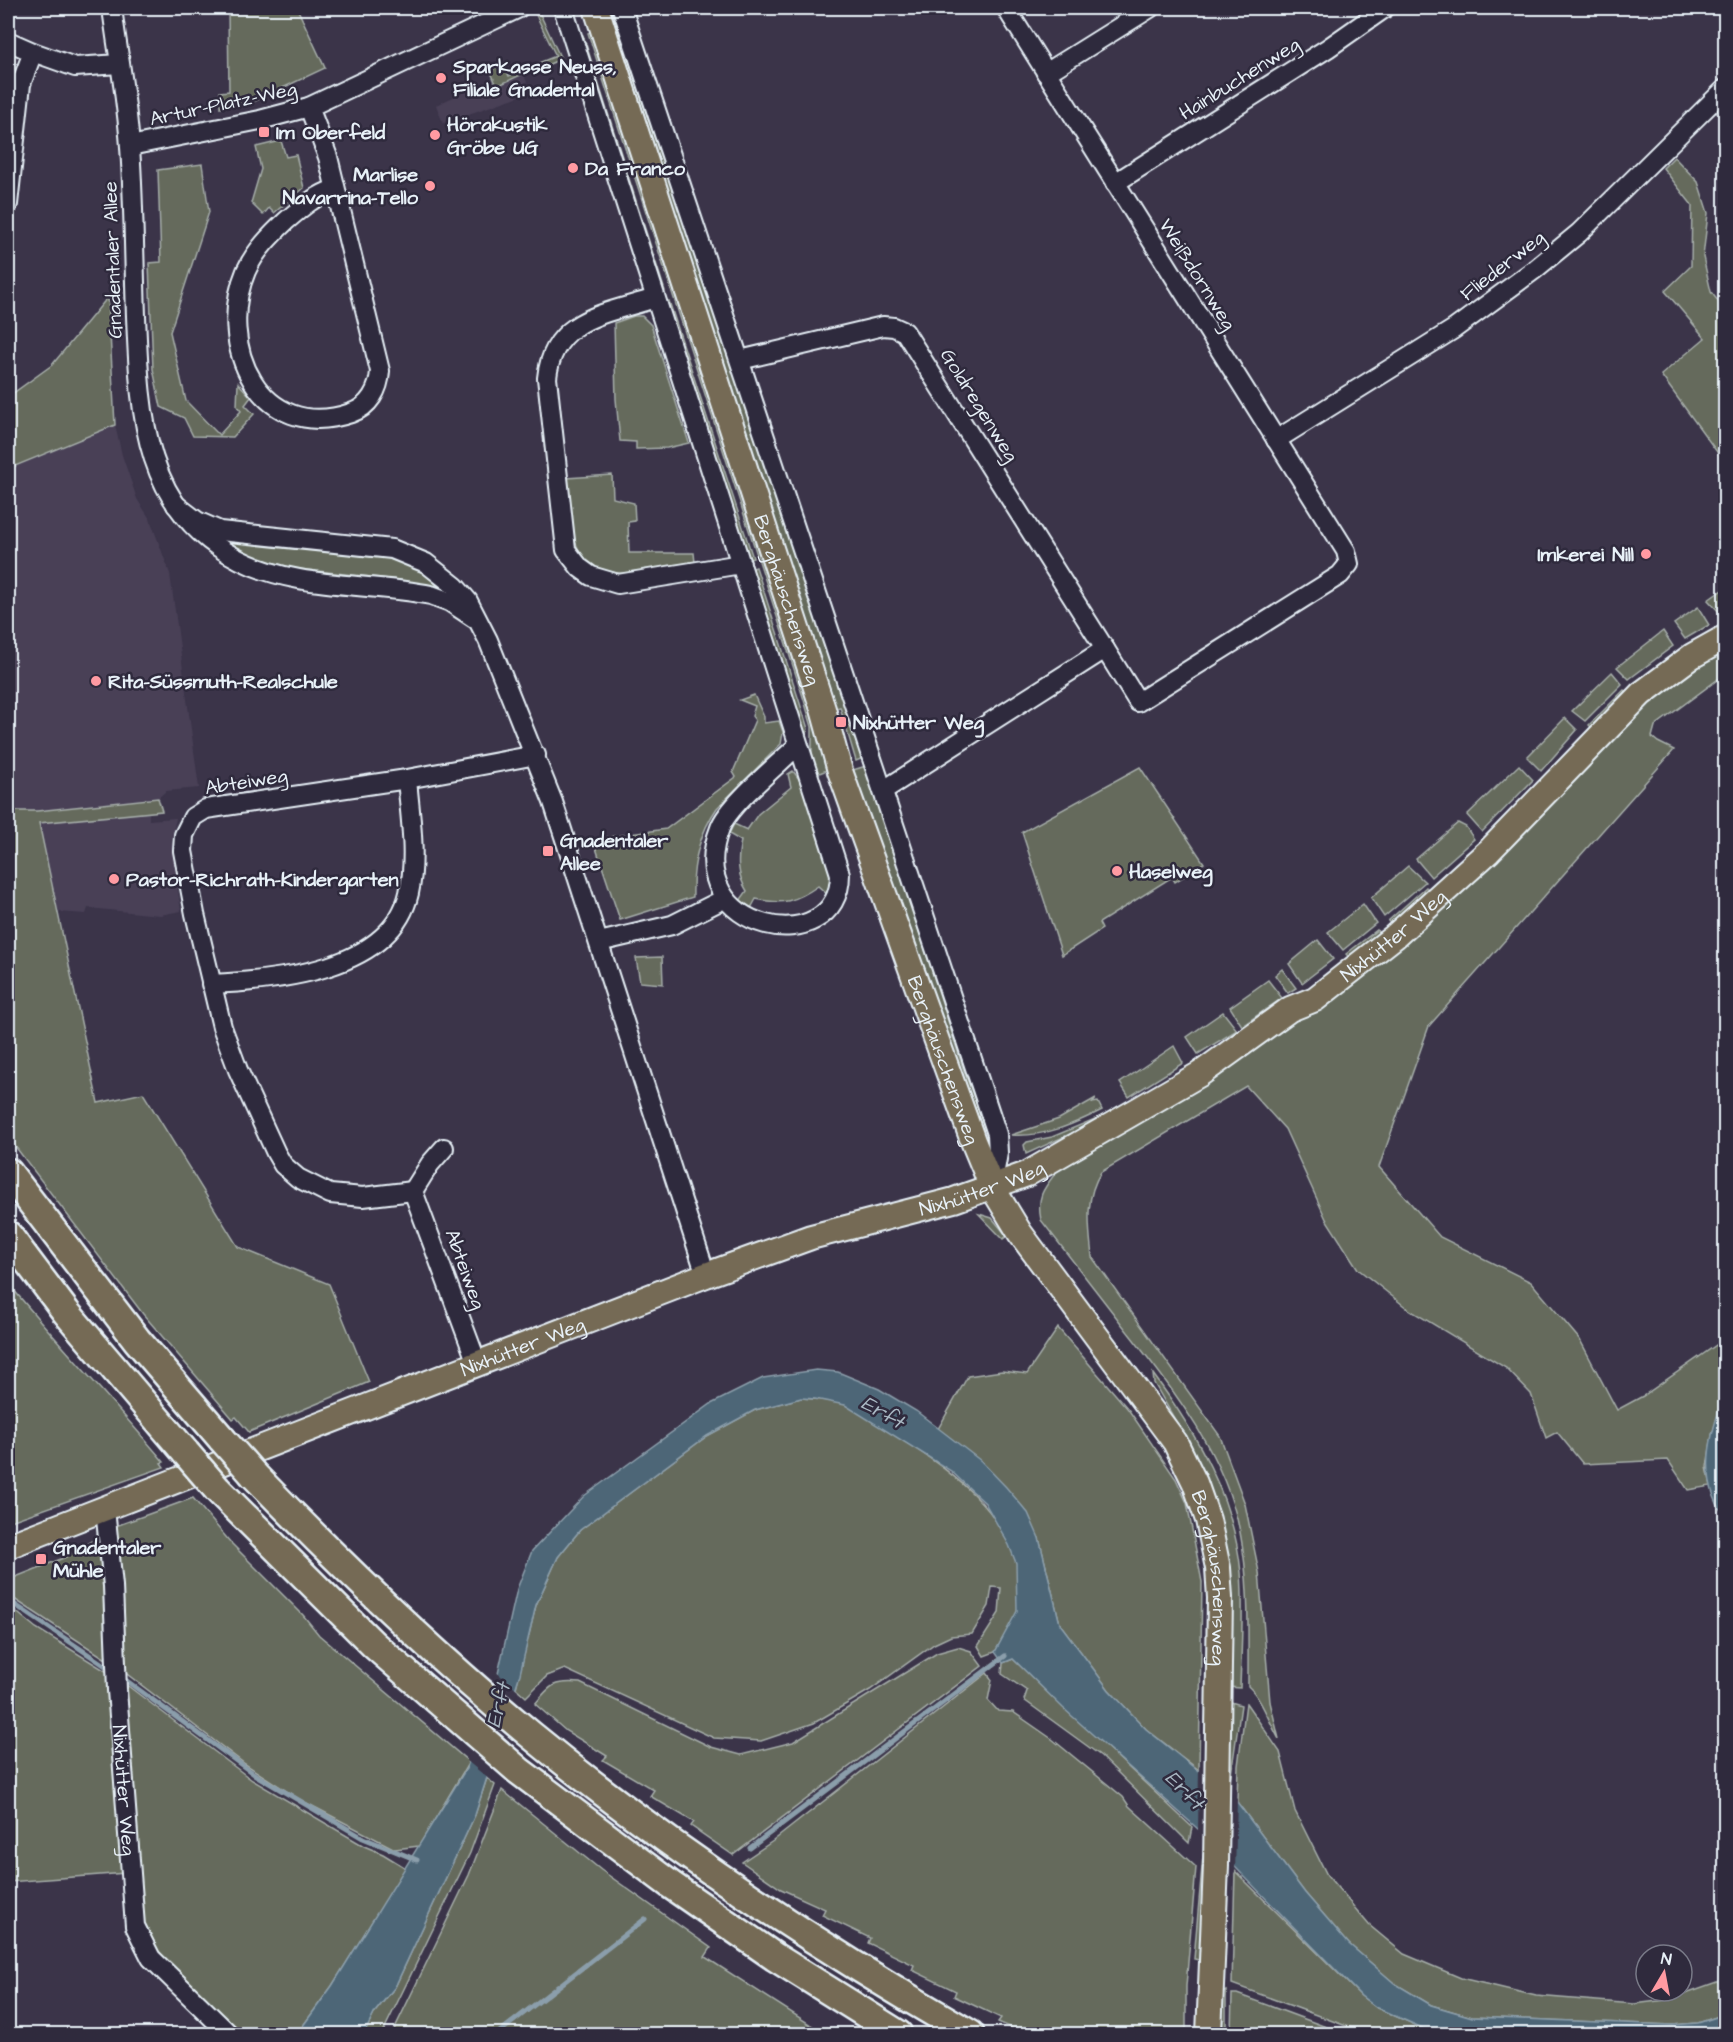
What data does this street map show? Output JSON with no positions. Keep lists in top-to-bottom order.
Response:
{
  "streets": {
    "main road": ["Berghäuschensweg", "Nixhütter Weg"],
    "street": [
      "Hainbuchenweg",
      "Artur-Platz-Weg",
      "Gnadentaler Allee",
      "Fliederweg",
      "Weißdornweg",
      "Goldregenweg",
      "Abteiweg"
    ]
  },
  "crossings": [
    ["Hainbuchenweg", "Weißdornweg"],
    ["Artur-Platz-Weg", "Gnadentaler Allee"],
    ["Gnadentaler Allee", "Abteiweg"],
    ["Gnadentaler Allee", "Nixhütter Weg"],
    ["Fliederweg", "Weißdornweg"],
    ["Weißdornweg", "Goldregenweg"],
    ["Goldregenweg", "Berghäuschensweg"],
    ["Berghäuschensweg", "Nixhütter Weg"],
    ["Abteiweg", "Nixhütter Weg"]
  ],
  "water": ["Erft"],
  "places": {
    "other": [
      "Sparkasse Neuss, Filiale Gnadental",
      "Hörakustik Gröbe UG",
      "Da Franco",
      "Marlise Navarrina-Tello",
      "Imkerei Nill",
      "Rita-Süssmuth-Realschule",
      "Haselweg",
      "Pastor-Richrath-Kindergarten"
    ],
    "transit": [
      "Im Oberfeld",
      "Nixhütter Weg",
      "Gnadentaler Allee",
      "Gnadentaler Mühle"
    ]
  },
  "north": "top"
}
